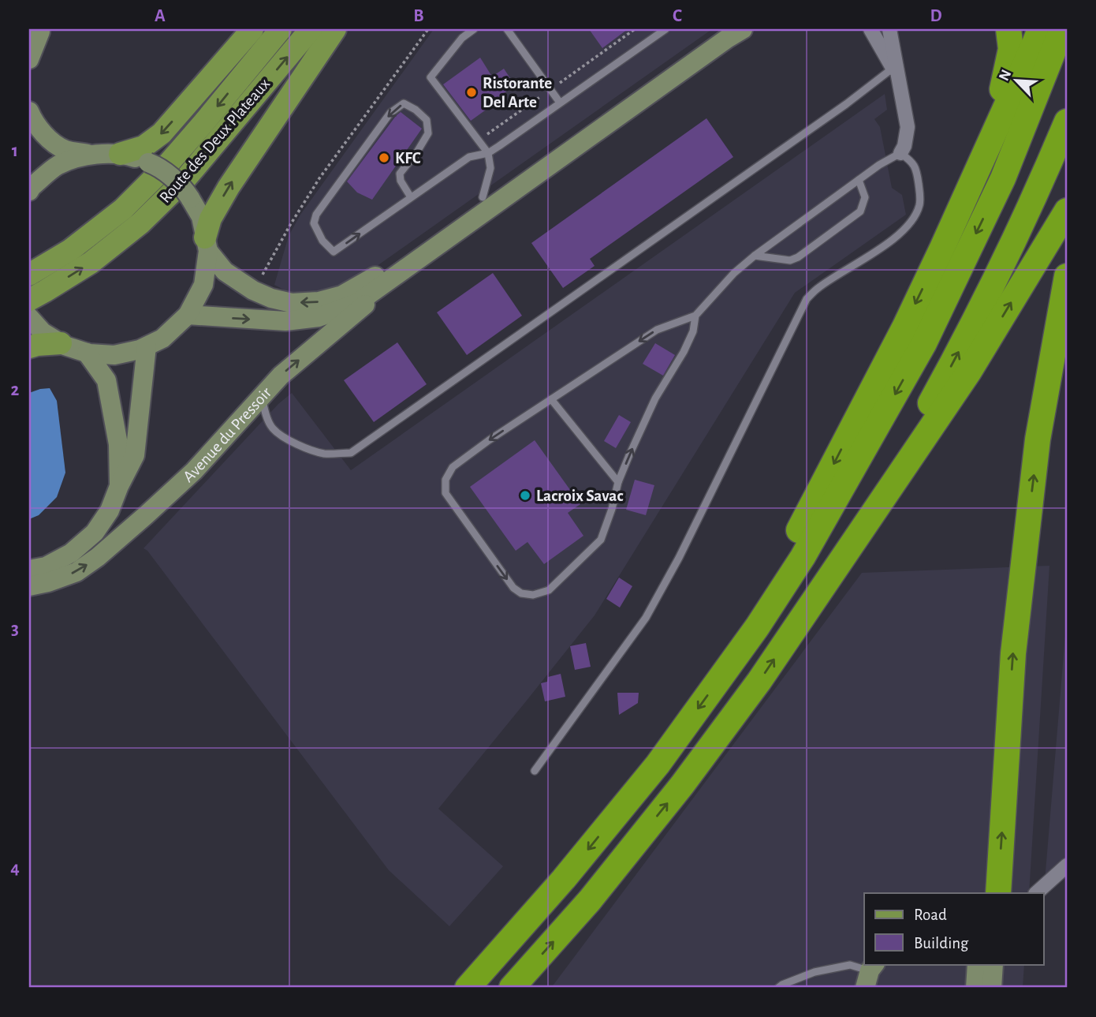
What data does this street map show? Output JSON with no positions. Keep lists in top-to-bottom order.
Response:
{
  "streets": {
    "main road": ["Route des Deux Plateaux"],
    "street": ["Avenue du Pressoir"]
  },
  "places": ["Ristorante Del Arte", "KFC", "Lacroix Savac"],
  "legend": ["Road", "Building"],
  "north": "top left",
  "grid": {
    "columns": [
      "A",
      "B",
      "C",
      "D"
    ],
    "rows": [
      "1",
      "2",
      "3",
      "4"
    ]
  }
}
